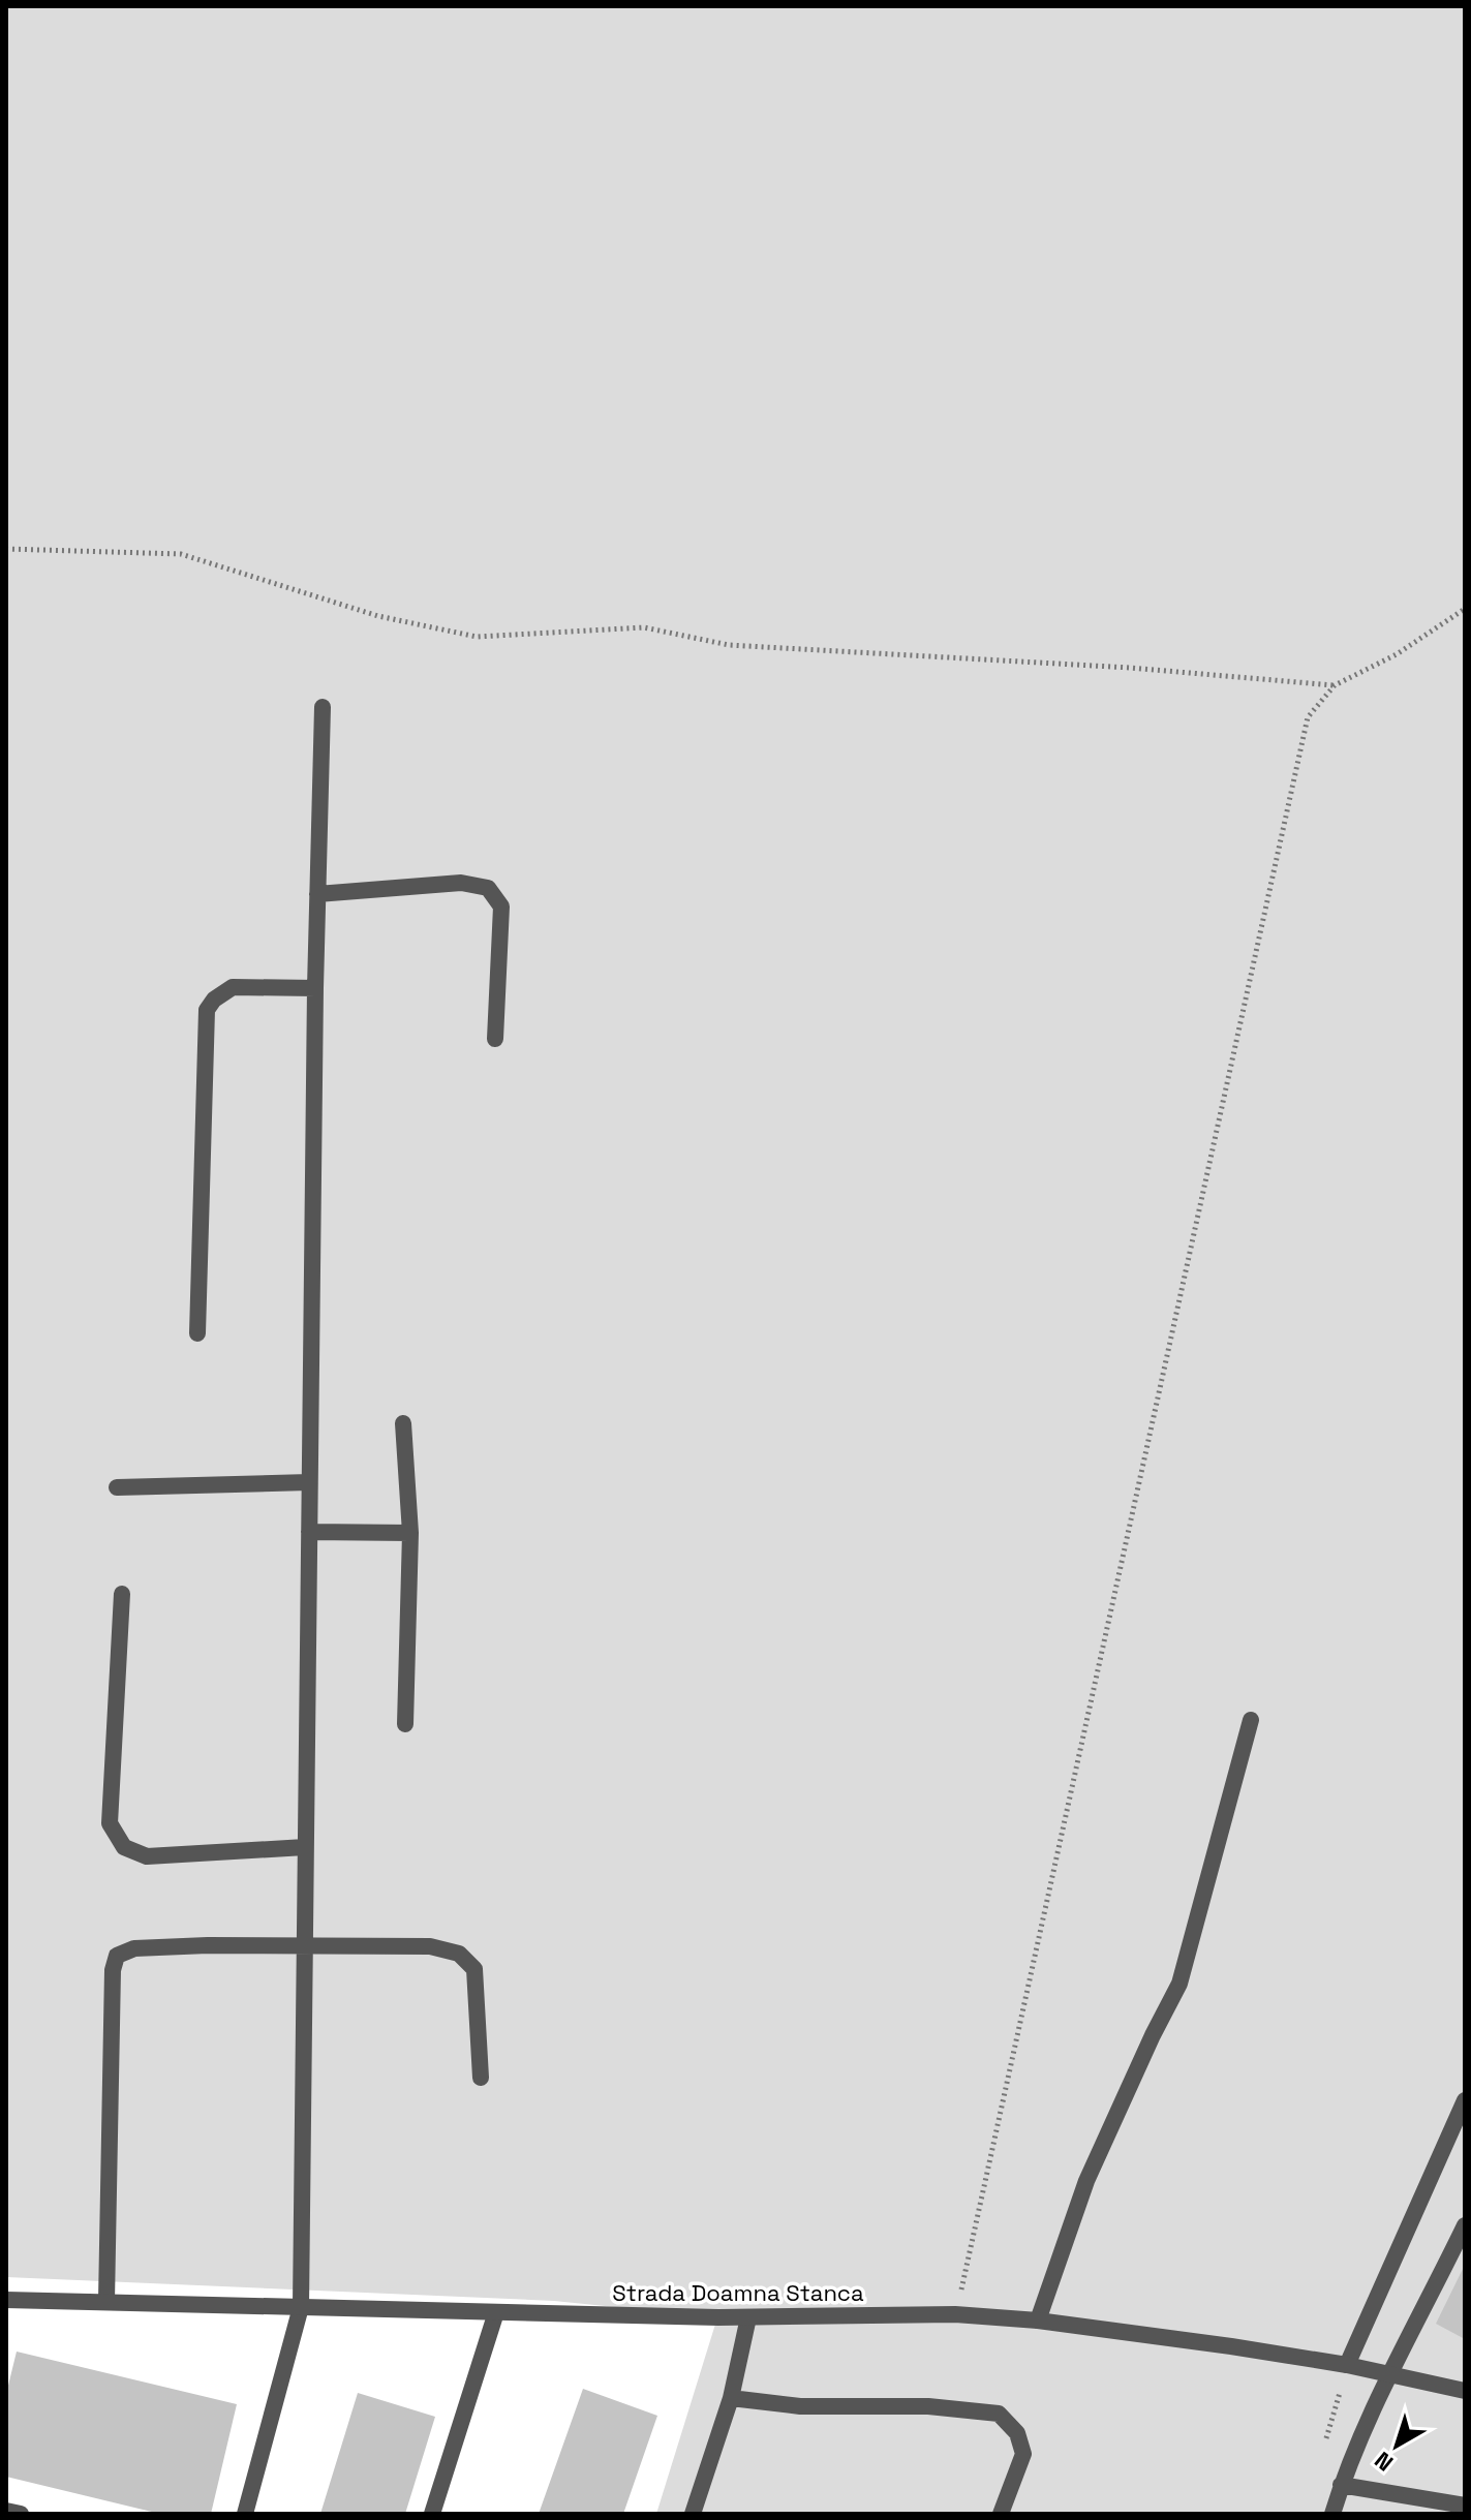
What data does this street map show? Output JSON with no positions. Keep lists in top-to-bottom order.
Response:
{
  "streets": {
    "street": ["Strada Doamna Stanca"]
  },
  "north": "bottom left"
}
